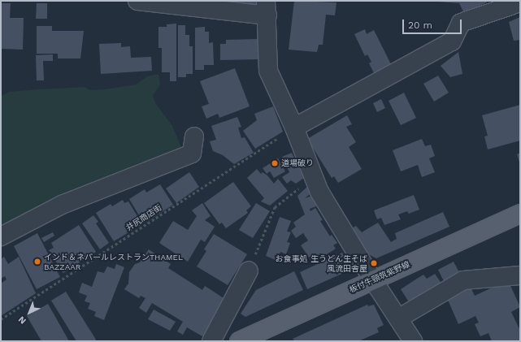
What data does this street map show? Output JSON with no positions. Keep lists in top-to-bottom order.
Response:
{
  "streets": {
    "main road": ["板付牛頸筑紫野線"],
    "path": ["井尻商店街"]
  },
  "places": ["道場破り", "インド＆ネパールレストランTHAMEL BAZZAAR", "お食事処 生うどん生そば 風流田舎屋"],
  "scale_bar": "20 m",
  "north": "bottom left"
}
